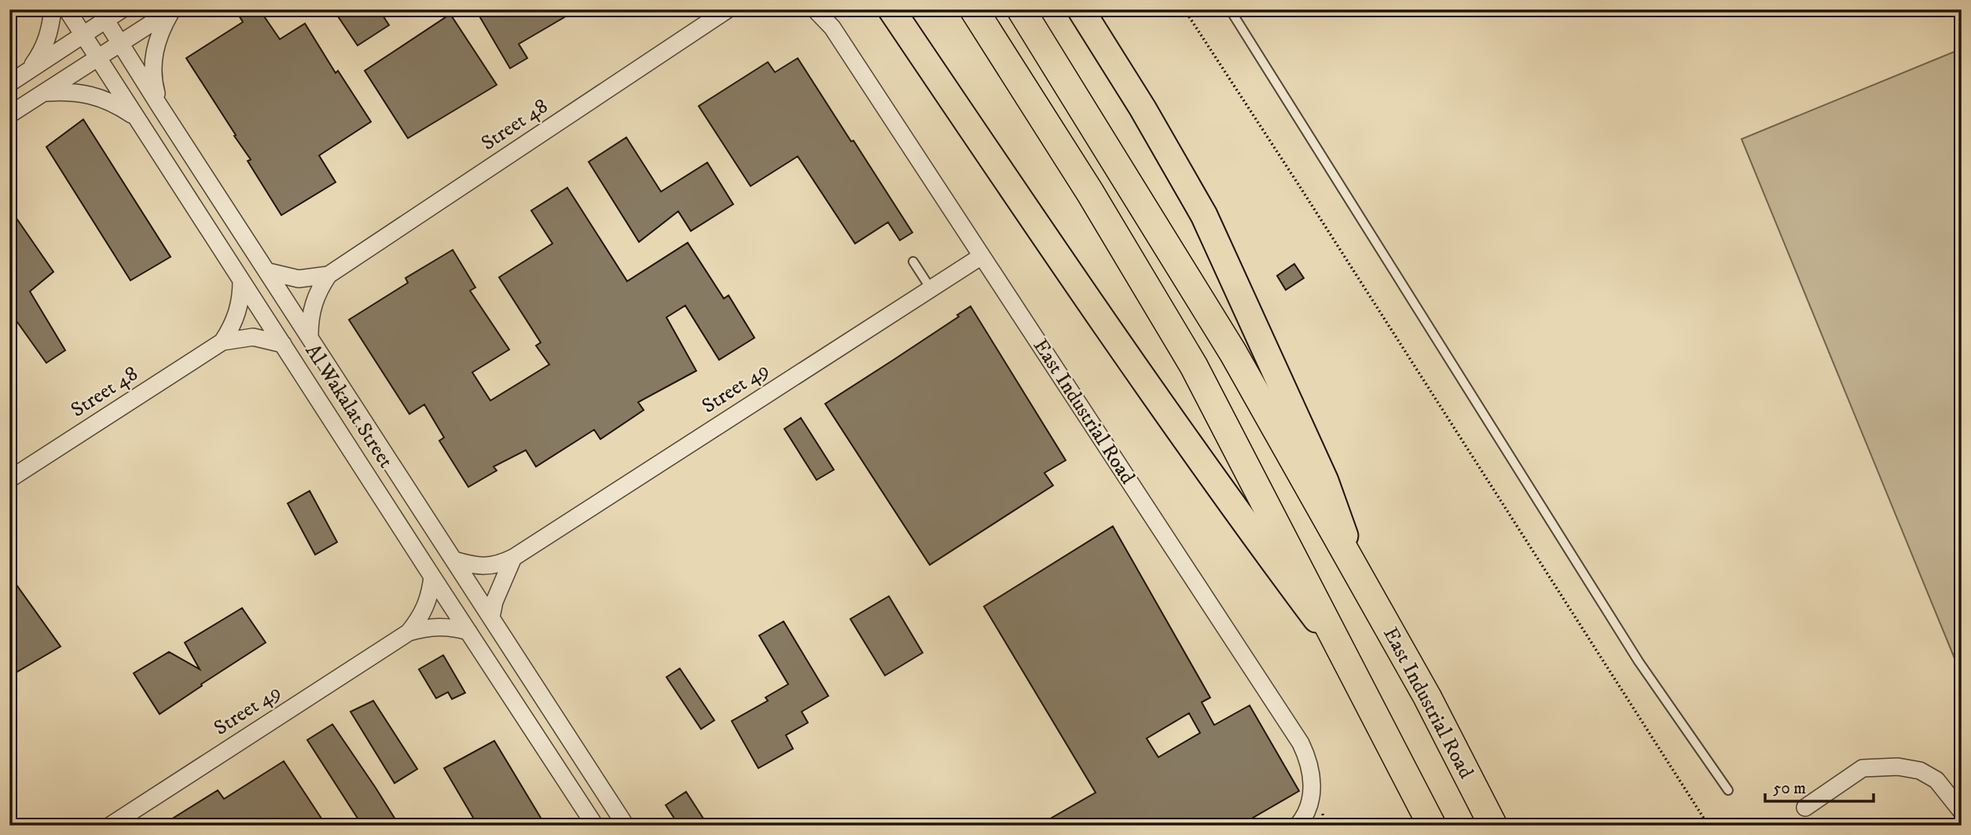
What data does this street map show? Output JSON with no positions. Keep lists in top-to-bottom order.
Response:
{
  "streets": {
    "highway": ["East Industrial Road"],
    "street": ["Street 48", "Street 49", "Al Wakalat Street"]
  },
  "crossings": [
    ["Street 48", "Al Wakalat Street"],
    ["Street 49", "Al Wakalat Street"],
    ["Street 49", "East Industrial Road"]
  ],
  "scale_bar": "50 m"
}
